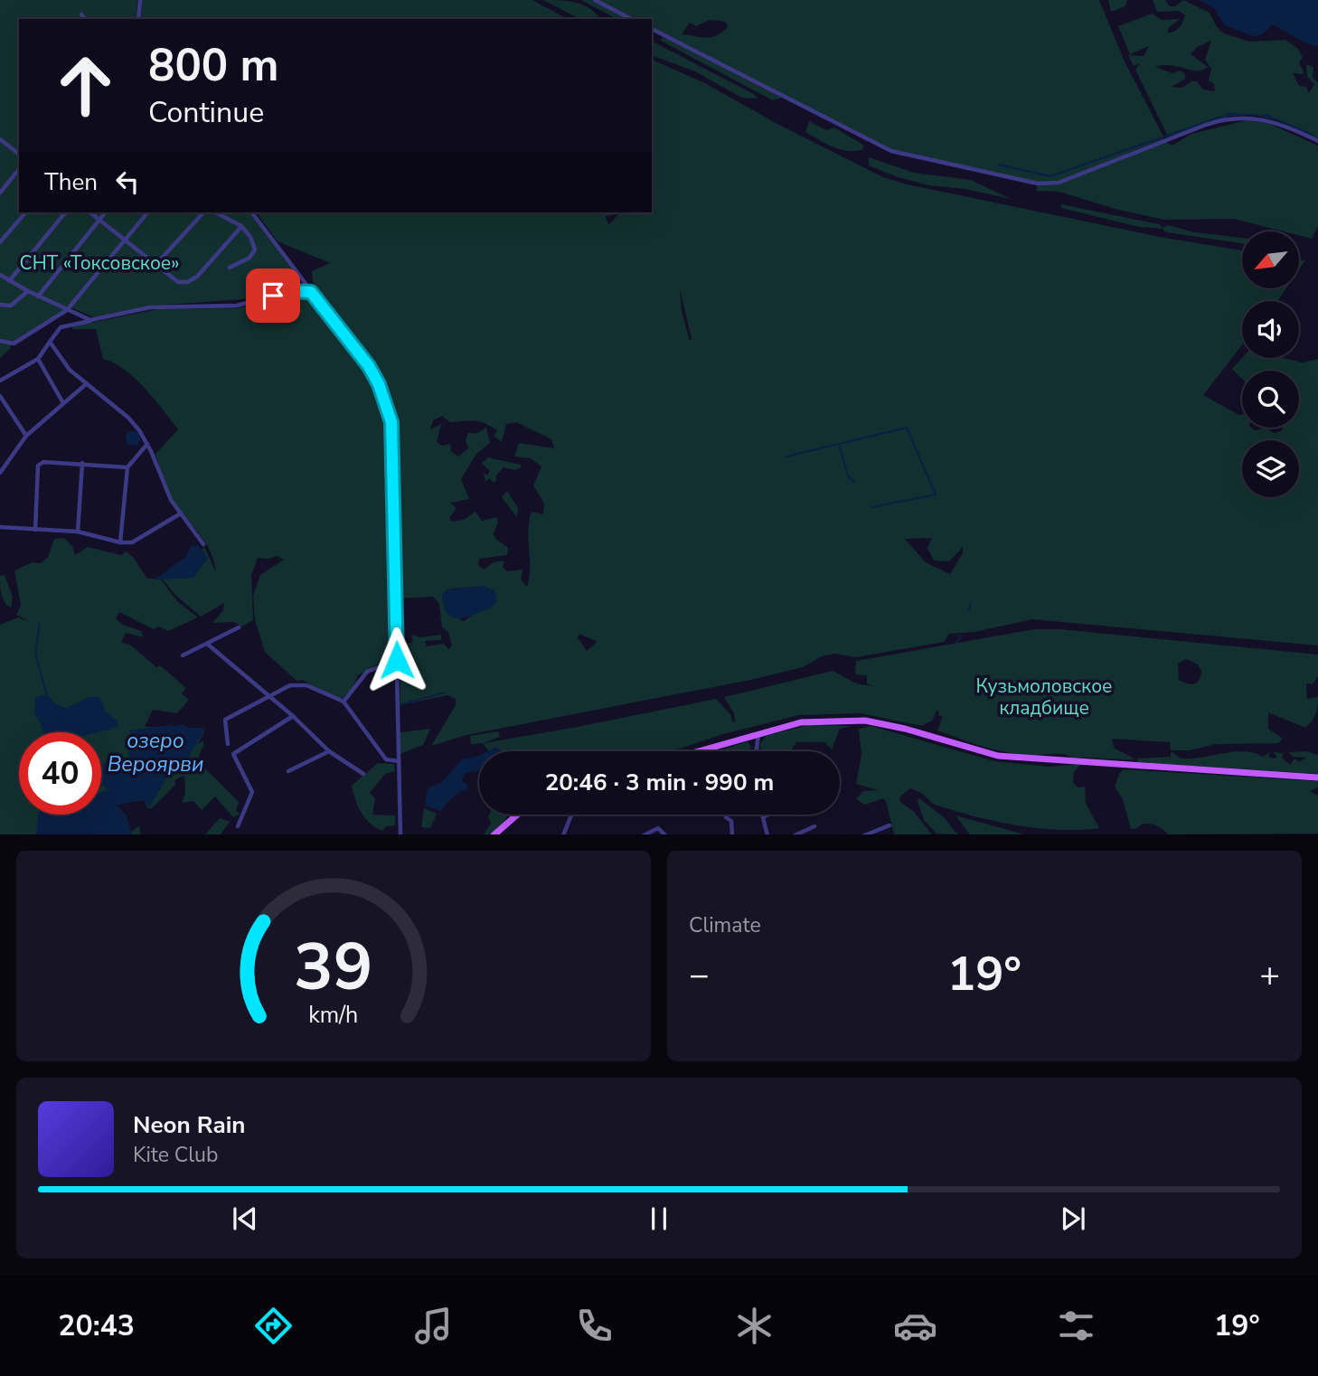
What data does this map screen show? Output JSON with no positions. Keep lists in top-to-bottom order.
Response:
{
  "water": ["озеро Вероярви"],
  "parks": ["СНТ «Токсовское»", "Кузьмоловское кладбище"],
  "north": "bottom left",
  "page": {
    "turn": ["800 m", "Continue"],
    "then": "Then",
    "limit": "40",
    "trip": "20:46 · 3 min · 990 m",
    "tile": "Climate",
    "heat": ["−", "19°", "+"],
    "song": ["Neon Rain", "Kite Club"],
    "tabs": ["20:43", "19°"],
    "gauge": ["39", "km/h"]
  }
}
